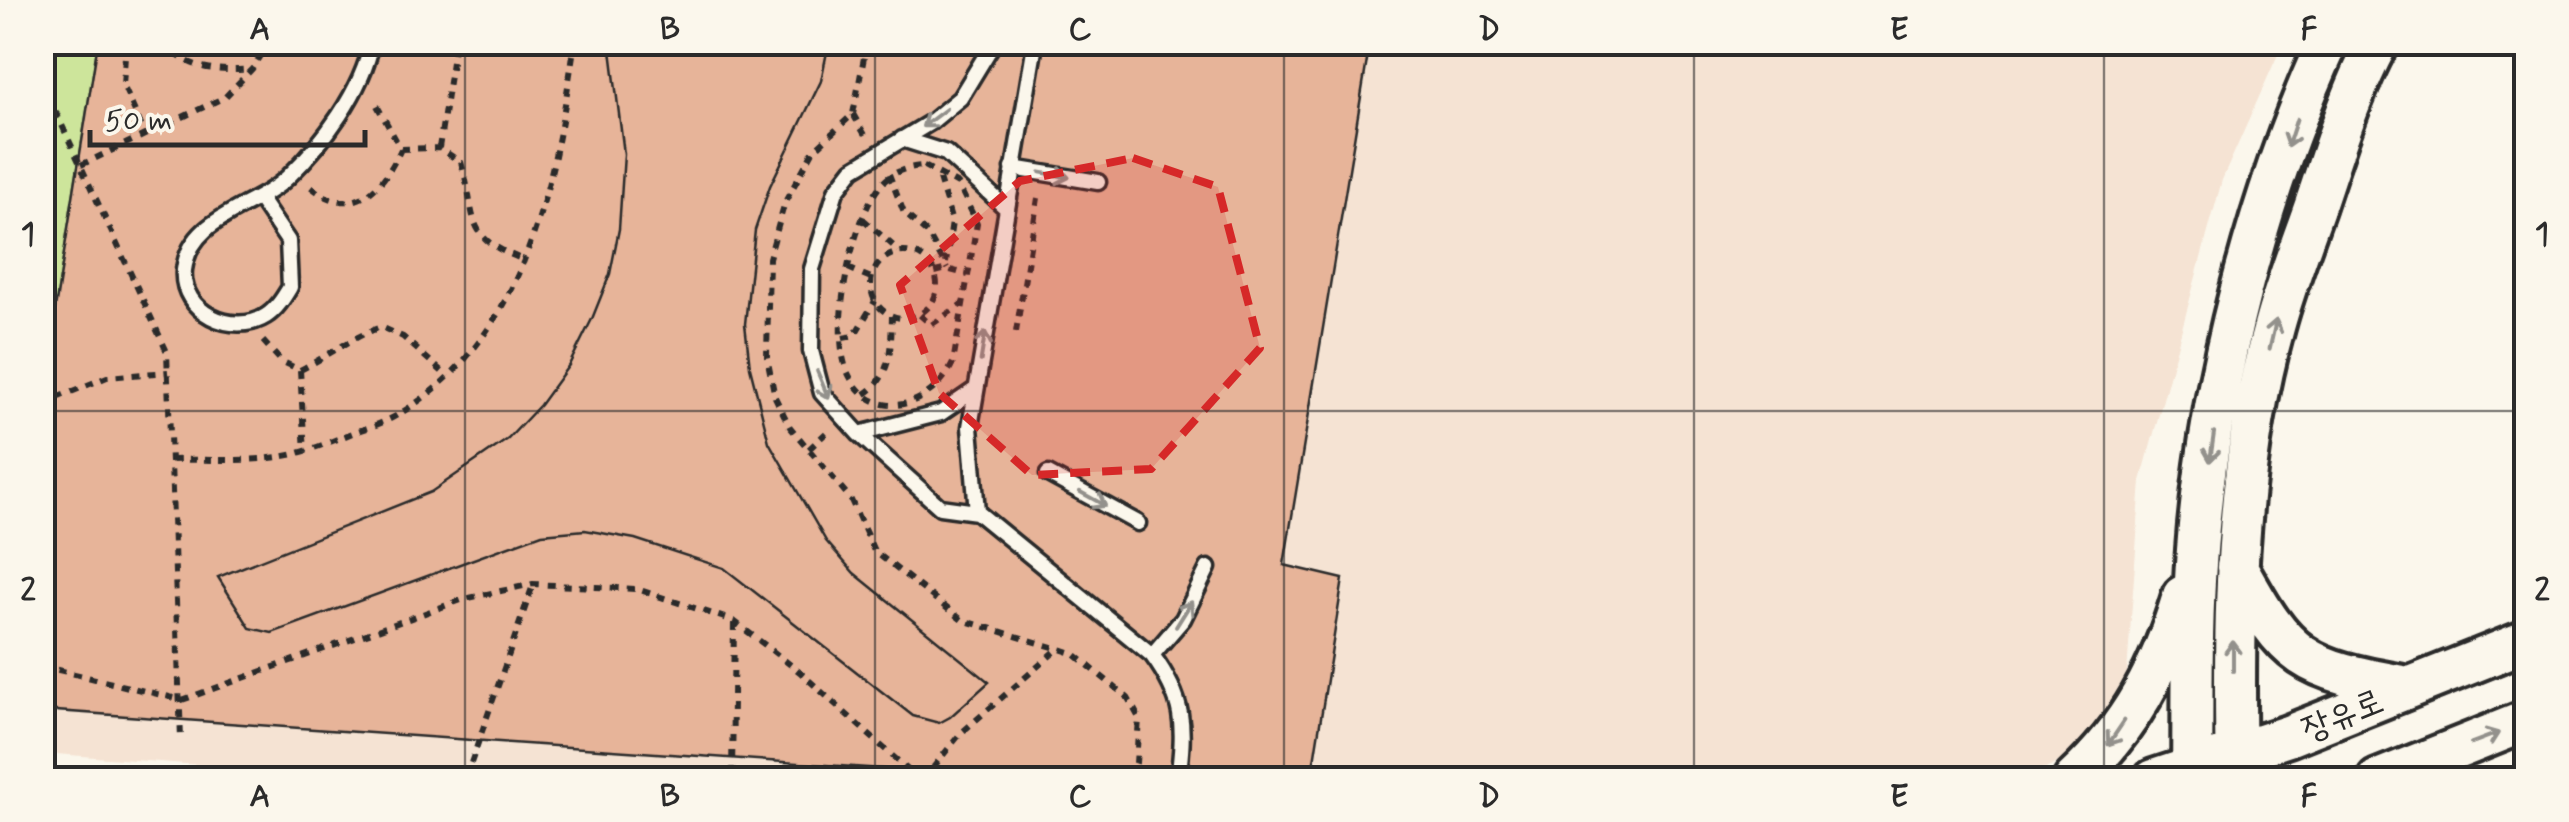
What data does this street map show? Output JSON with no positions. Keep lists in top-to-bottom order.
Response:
{
  "streets": {
    "main road": ["장유로"]
  },
  "scale_bar": "50 m",
  "grid": {
    "columns": [
      "A",
      "B",
      "C",
      "D",
      "E",
      "F"
    ],
    "rows": ["1", "2"]
  }
}
